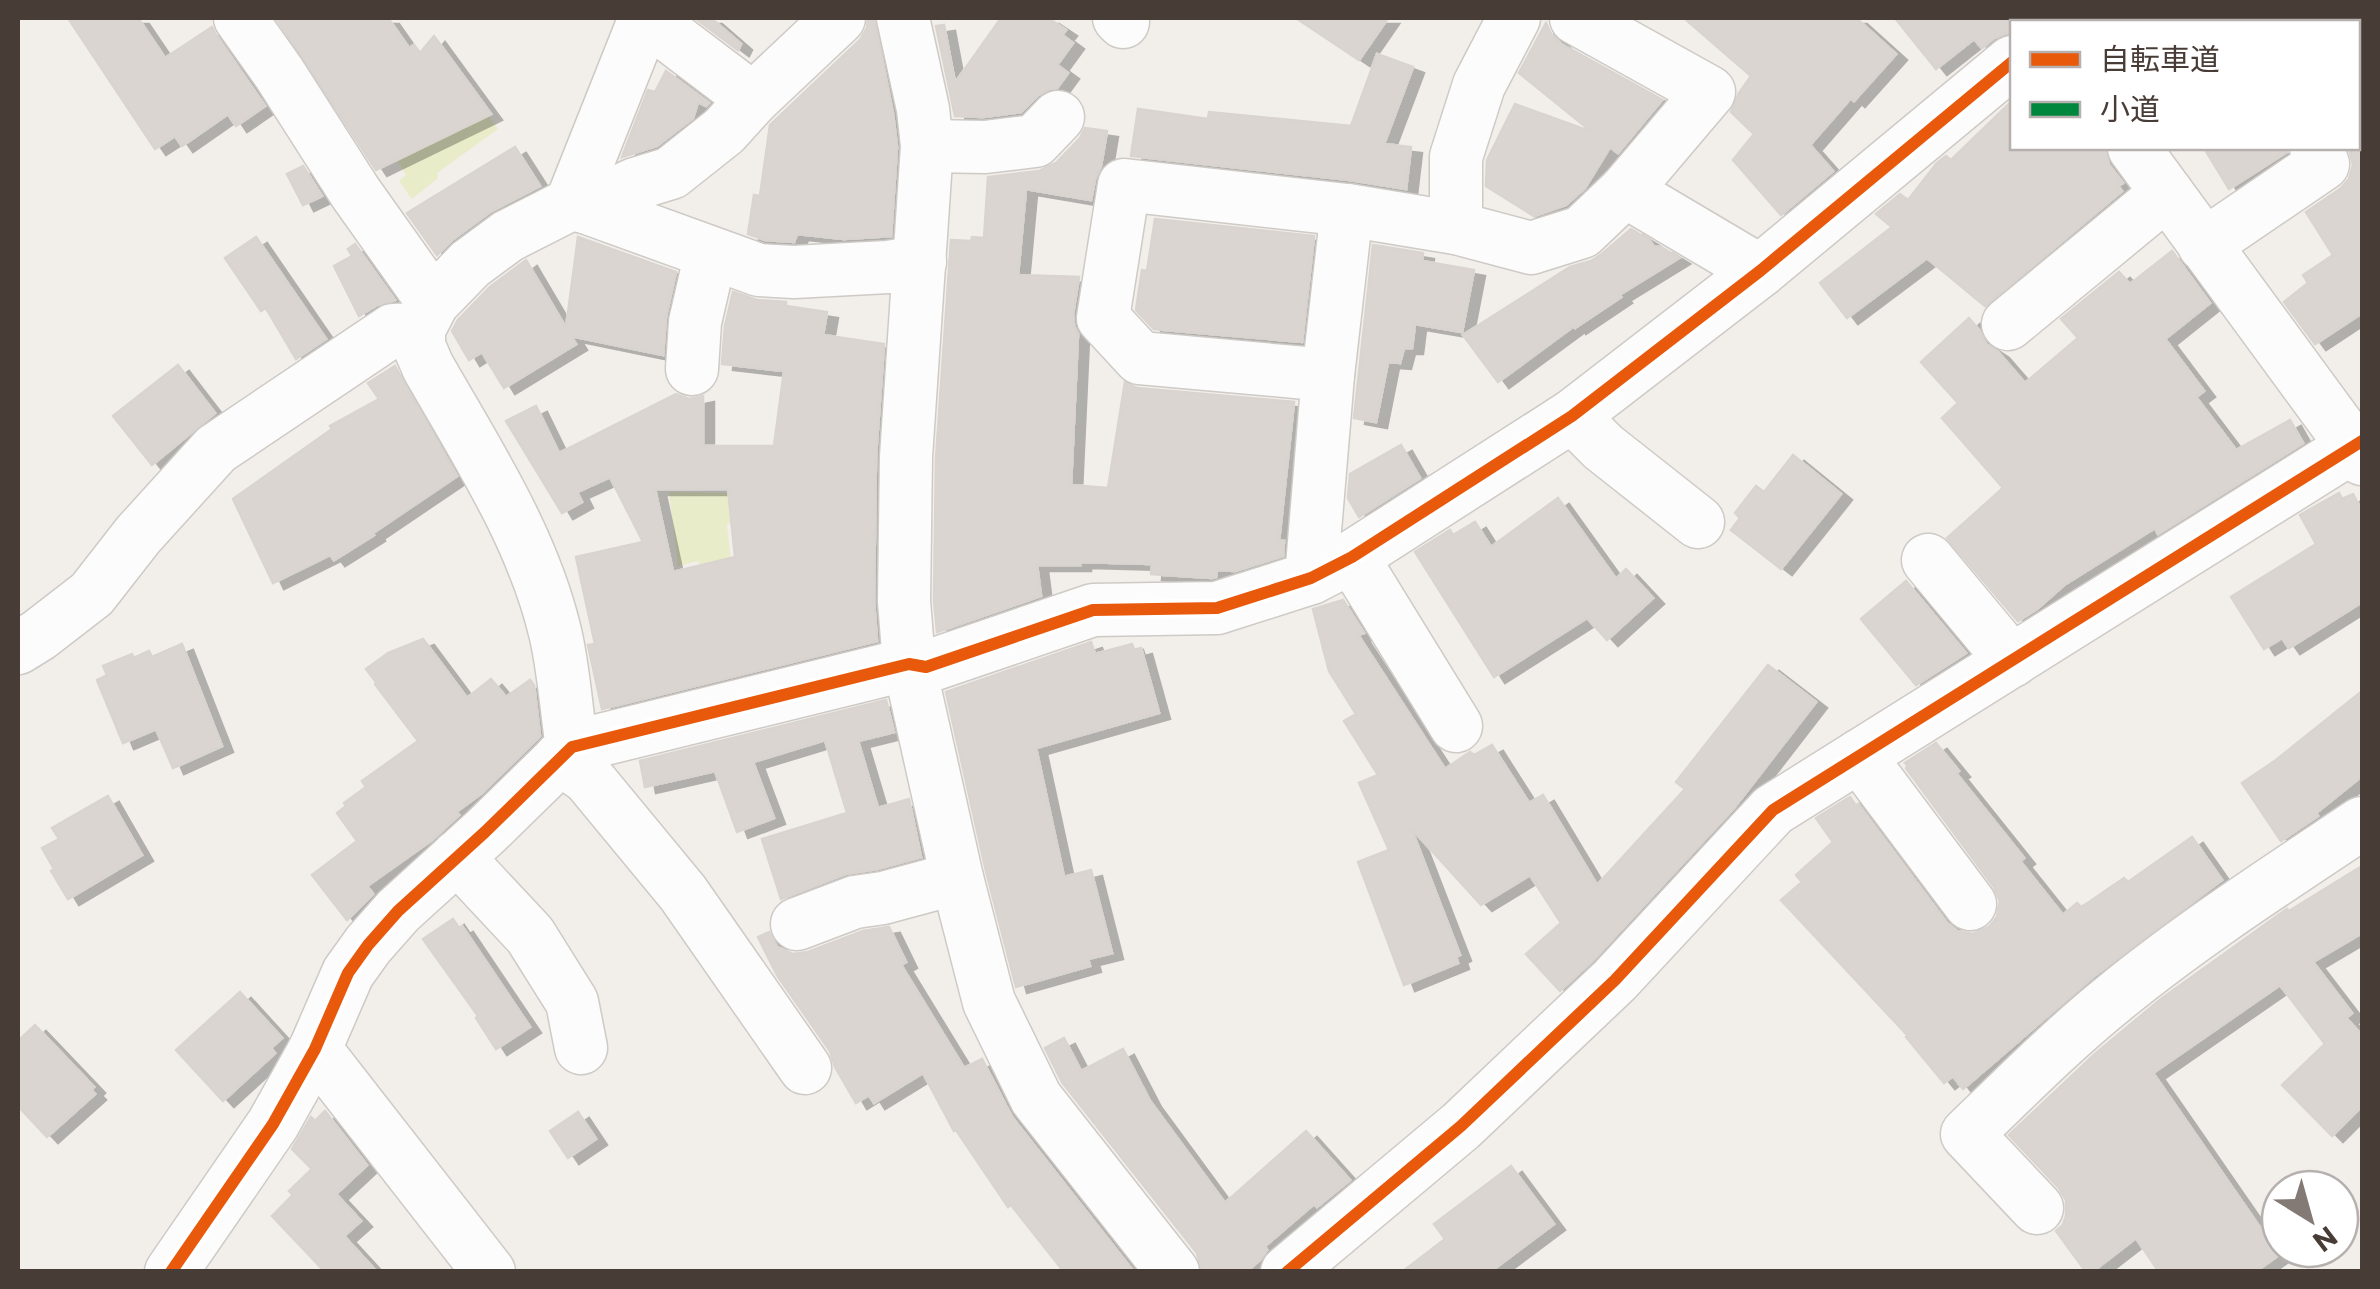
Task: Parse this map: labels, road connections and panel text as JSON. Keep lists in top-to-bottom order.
{
  "legend": ["自転車道", "小道"],
  "north": "bottom right"
}
